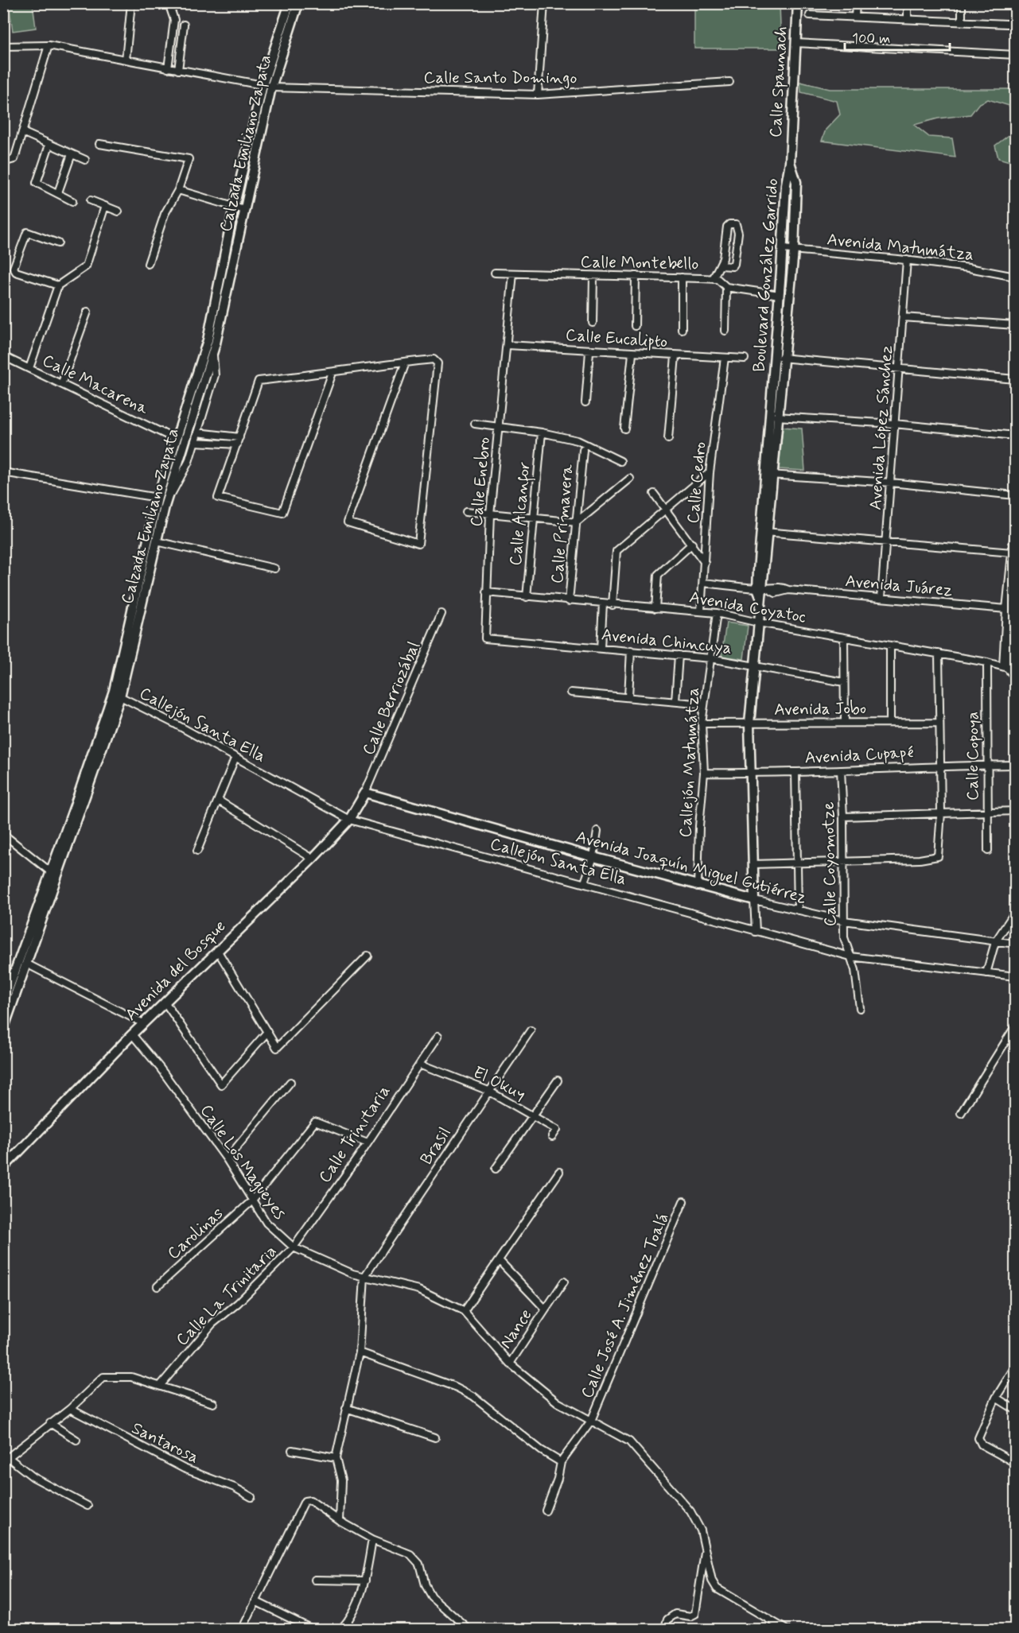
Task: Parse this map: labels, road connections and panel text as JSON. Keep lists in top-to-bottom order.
{
  "streets": {
    "main road": [
      "Calle Spaunach",
      "Calzada Emiliano Zapata",
      "Boulevard González Garrido",
      "Avenida Joaquín Miguel Gutiérrez",
      "Avenida del Bosque"
    ],
    "street": [
      "Calle Santo Domingo",
      "Avenida Matumátza",
      "Calle Montebello",
      "Calle Eucalipto",
      "Calle Macarena",
      "Avenida López Sánchez",
      "Calle Enebro",
      "Calle Cedro",
      "Calle Alcanfor",
      "Calle Primavera",
      "Avenida Juárez",
      "Avenida Coyatoc",
      "Avenida Chincuya",
      "Calle Berriozábal",
      "Avenida Jobo",
      "Callejón Santa Ella",
      "Avenida Cupapé",
      "Calle Copoya",
      "Callejón Matumátza",
      "Calle Coyomotze",
      "El Okuy",
      "Calle Trinitaria",
      "Brasil",
      "Calle Los Magueyes",
      "Carolinas",
      "Calle La Trinitaria",
      "Calle José A. Jiménez Toalá",
      "Nance",
      "Santarosa"
    ]
  },
  "crossings": [
    ["Calle Santo Domingo", "Calzada Emiliano Zapata"],
    ["Calle Spaunach", "Boulevard González Garrido"],
    ["Calzada Emiliano Zapata", "Calle Macarena"],
    ["Calzada Emiliano Zapata", "Callejón Santa Ella"],
    ["Avenida Matumátza", "Boulevard González Garrido"],
    ["Avenida Matumátza", "Avenida López Sánchez"],
    ["Calle Montebello", "Boulevard González Garrido"],
    ["Calle Montebello", "Calle Enebro"],
    ["Boulevard González Garrido", "Avenida Juárez"],
    ["Boulevard González Garrido", "Avenida Coyatoc"],
    ["Boulevard González Garrido", "Avenida Chincuya"],
    ["Boulevard González Garrido", "Avenida Jobo"],
    ["Boulevard González Garrido", "Callejón Santa Ella"],
    ["Boulevard González Garrido", "Avenida Cupapé"],
    ["Boulevard González Garrido", "Avenida Joaquín Miguel Gutiérrez"],
    ["Calle Eucalipto", "Calle Enebro"],
    ["Calle Eucalipto", "Calle Cedro"],
    ["Avenida López Sánchez", "Avenida Juárez"],
    ["Calle Enebro", "Avenida Coyatoc"],
    ["Calle Enebro", "Avenida Chincuya"],
    ["Calle Cedro", "Avenida Juárez"],
    ["Calle Cedro", "Avenida Coyatoc"],
    ["Calle Alcanfor", "Avenida Coyatoc"],
    ["Calle Primavera", "Avenida Coyatoc"],
    ["Avenida Coyatoc", "Calle Copoya"],
    ["Avenida Coyatoc", "Callejón Matumátza"],
    ["Avenida Chincuya", "Callejón Matumátza"],
    ["Calle Berriozábal", "Avenida Joaquín Miguel Gutiérrez"],
    ["Calle Berriozábal", "Avenida del Bosque"],
    ["Avenida Jobo", "Callejón Matumátza"],
    ["Callejón Santa Ella", "Calle Coyomotze"],
    ["Callejón Santa Ella", "Avenida del Bosque"],
    ["Avenida Cupapé", "Calle Copoya"],
    ["Avenida Cupapé", "Callejón Matumátza"],
    ["Avenida Cupapé", "Calle Coyomotze"],
    ["Callejón Matumátza", "Avenida Joaquín Miguel Gutiérrez"],
    ["Calle Coyomotze", "Avenida Joaquín Miguel Gutiérrez"],
    ["Avenida Joaquín Miguel Gutiérrez", "Avenida del Bosque"],
    ["Avenida del Bosque", "Calle Los Magueyes"],
    ["El Okuy", "Calle Trinitaria"],
    ["El Okuy", "Brasil"],
    ["Calle Trinitaria", "Calle Los Magueyes"],
    ["Calle Trinitaria", "Carolinas"],
    ["Calle Trinitaria", "Calle La Trinitaria"],
    ["Brasil", "Calle Los Magueyes"],
    ["Calle Los Magueyes", "Carolinas"],
    ["Calle Los Magueyes", "Calle La Trinitaria"],
    ["Calle Los Magueyes", "Calle José A. Jiménez Toalá"],
    ["Calle Los Magueyes", "Nance"]
  ],
  "scale_bar": "100 m"
}
